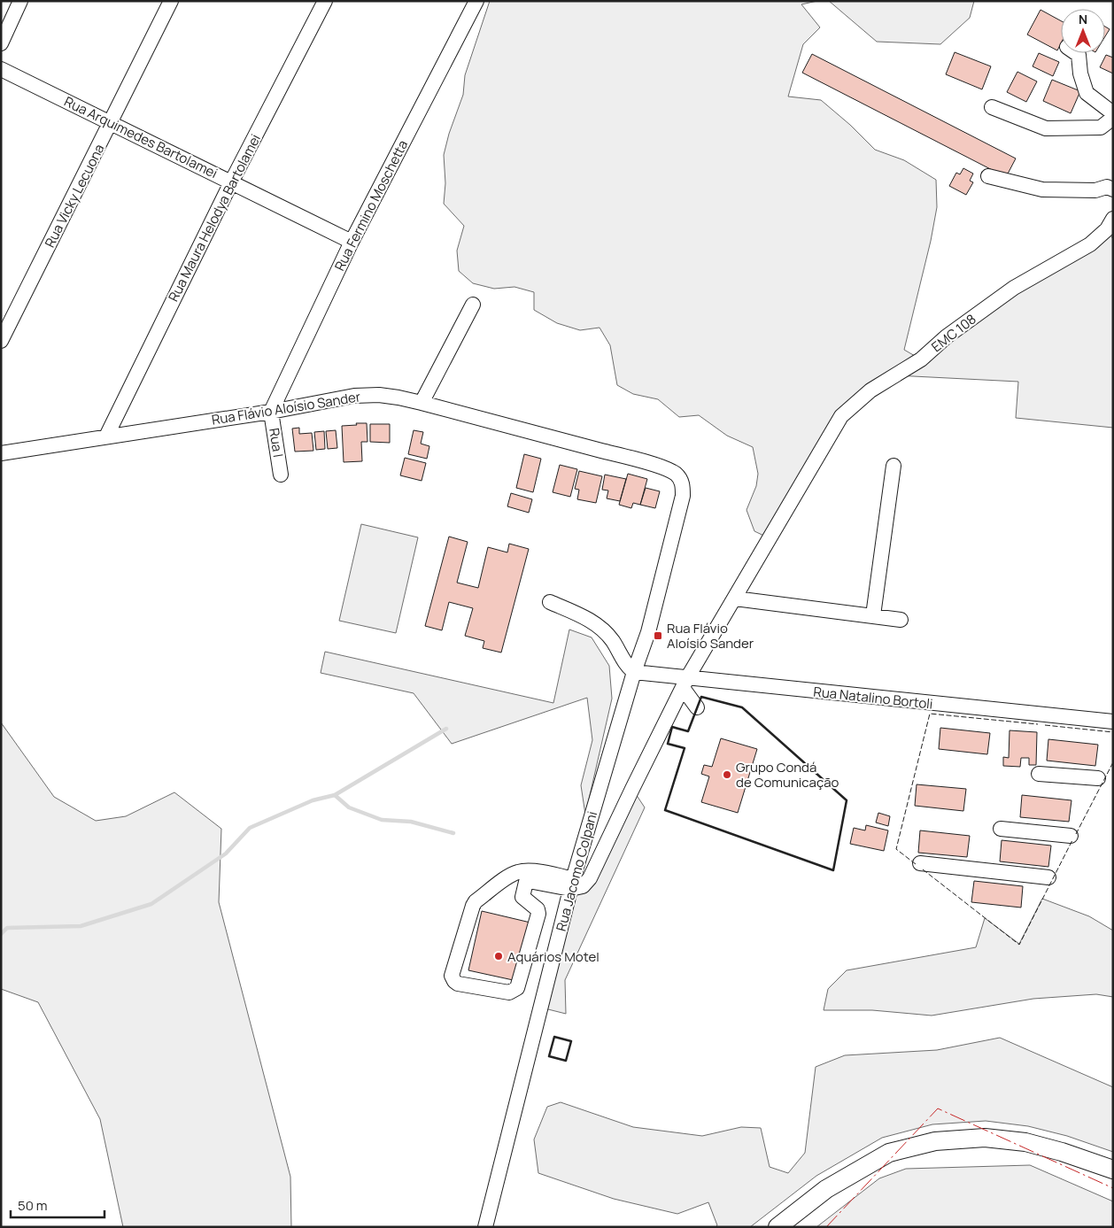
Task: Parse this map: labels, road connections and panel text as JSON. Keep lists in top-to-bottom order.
{
  "streets": {
    "street": [
      "Rua Arquimedes Bartolamei",
      "Rua Vicky Lecuona",
      "Rua Fermino Moschetta",
      "Rua Maura Helodya Bartolamei",
      "EMC 108",
      "Rua Flávio Aloísio Sander",
      "Rua I",
      "Rua Natalino Bortoli",
      "Rua Jacomo Colpani"
    ]
  },
  "crossings": [
    ["Rua Arquimedes Bartolamei", "Rua Vicky Lecuona"],
    ["Rua Arquimedes Bartolamei", "Rua Fermino Moschetta"],
    ["Rua Arquimedes Bartolamei", "Rua Maura Helodya Bartolamei"],
    ["Rua Fermino Moschetta", "Rua Flávio Aloísio Sander"],
    ["Rua Fermino Moschetta", "Rua I"],
    ["Rua Maura Helodya Bartolamei", "Rua Flávio Aloísio Sander"],
    ["EMC 108", "Rua Natalino Bortoli"],
    ["EMC 108", "Rua Jacomo Colpani"],
    ["Rua Flávio Aloísio Sander", "Rua I"],
    ["Rua Flávio Aloísio Sander", "Rua Natalino Bortoli"],
    ["Rua Flávio Aloísio Sander", "Rua Jacomo Colpani"],
    ["Rua Natalino Bortoli", "Rua Jacomo Colpani"]
  ],
  "places": {
    "transit": ["Rua Flávio Aloísio Sander"],
    "other": ["Grupo Condá de Comunicação", "Aquários Motel"]
  },
  "scale_bar": "50 m",
  "north": "top"
}
